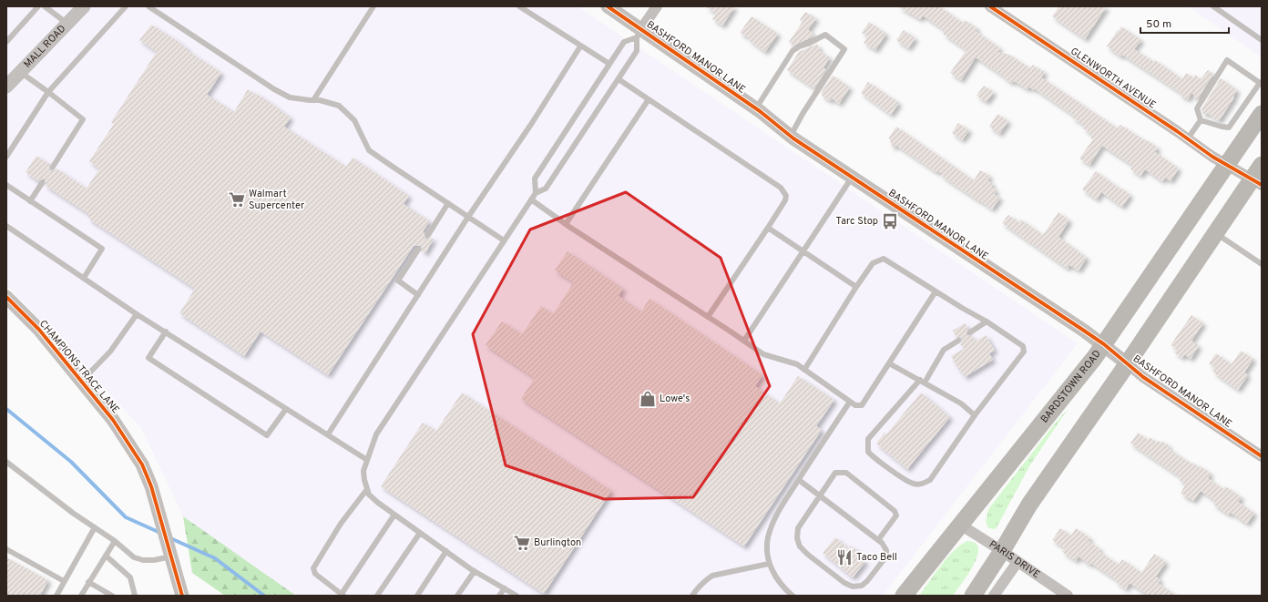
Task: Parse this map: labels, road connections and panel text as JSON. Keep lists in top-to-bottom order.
{
  "streets": {
    "main road": ["BARDSTOWN ROAD"],
    "street": [
      "MALL ROAD",
      "BASHFORD MANOR LANE",
      "GLENWORTH AVENUE",
      "CHAMPIONS TRACE LANE",
      "PARIS DRIVE"
    ]
  },
  "crossings": [
    ["BASHFORD MANOR LANE", "BARDSTOWN ROAD"],
    ["GLENWORTH AVENUE", "BARDSTOWN ROAD"],
    ["BARDSTOWN ROAD", "PARIS DRIVE"]
  ],
  "places": {
    "supermarket": ["Walmart Supercenter", "Burlington"],
    "bus stop": ["Tarc Stop"],
    "shop": ["Lowe's"],
    "restaurant": ["Taco Bell"]
  },
  "scale_bar": "50 m"
}
